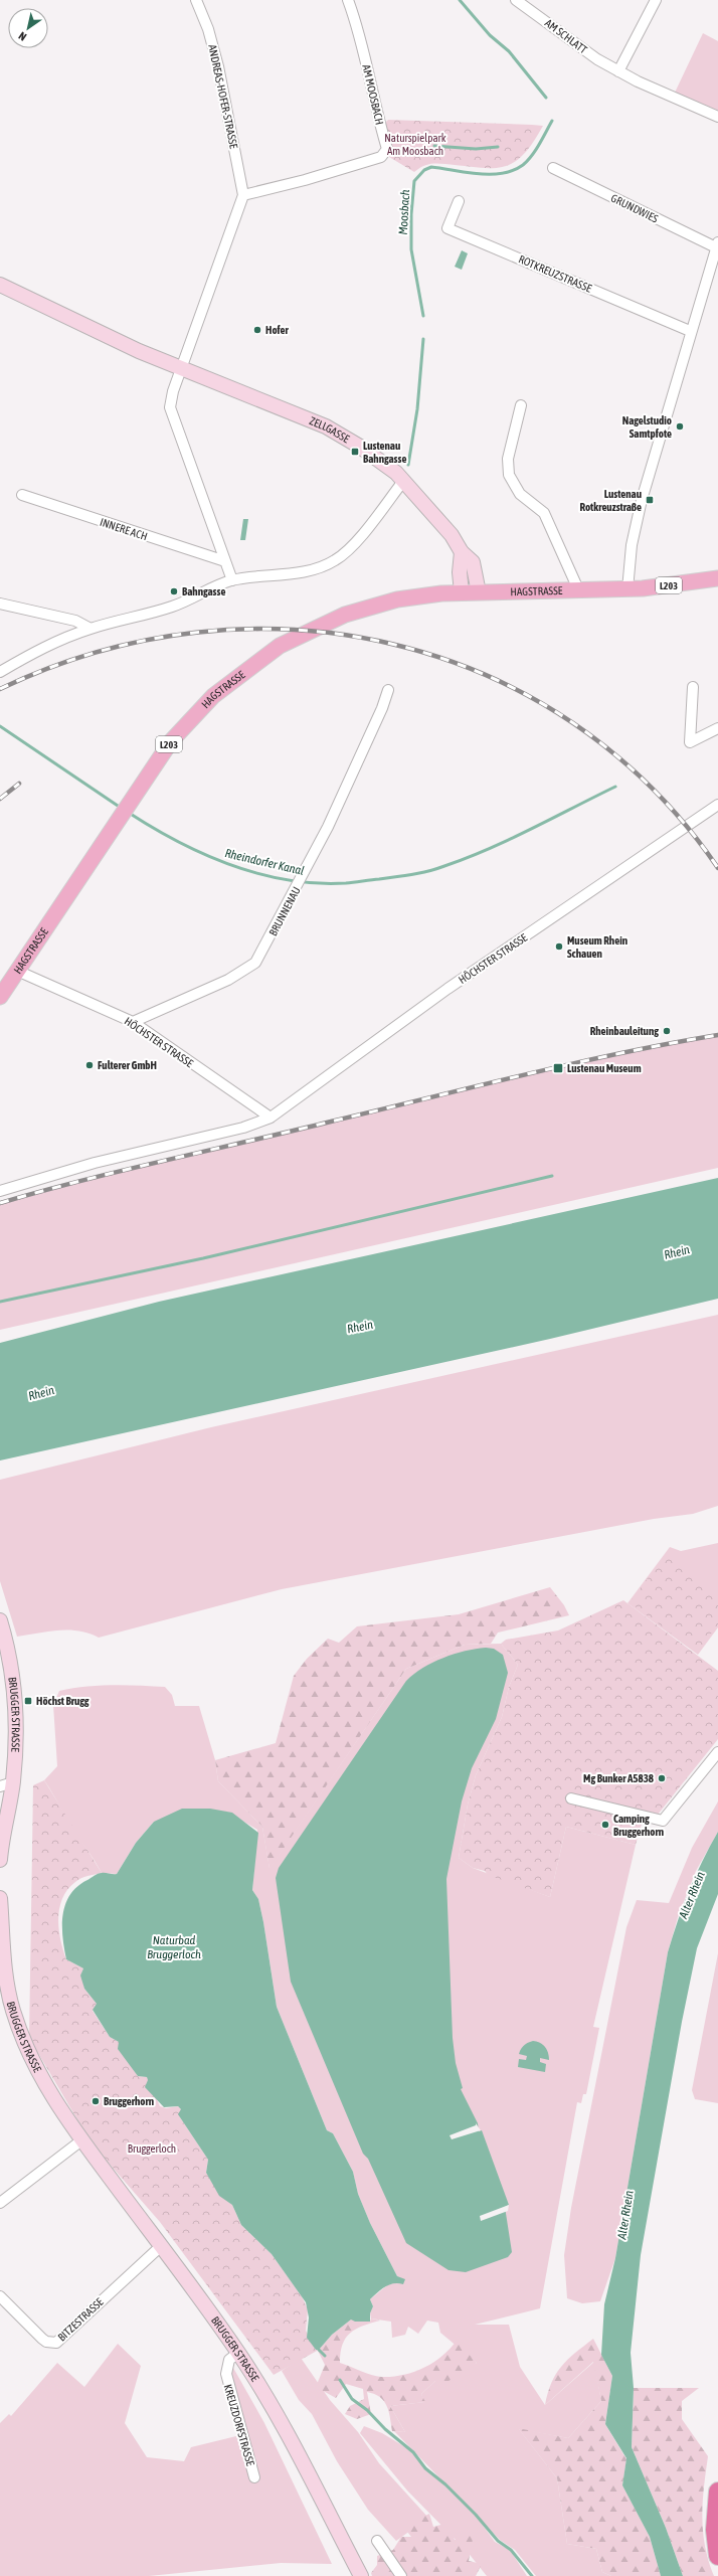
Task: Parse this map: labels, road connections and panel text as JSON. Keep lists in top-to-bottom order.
{
  "streets": {
    "main road": [
      "ZELLGASSE",
      "L203",
      "HAGSTRASSE",
      "BRUGGER STRASSE"
    ],
    "street": [
      "AM SCHLATT",
      "AM MOOSBACH",
      "ANDREAS-HOFER-STRASSE",
      "GRUNDWIES",
      "ROTKREUZSTRASSE",
      "INNERE ACH",
      "BRUNNENAU",
      "HÖCHSTER STRASSE",
      "BITZESTRASSE",
      "KREUZDORFSTRASSE"
    ]
  },
  "crossings": [
    ["AM MOOSBACH", "ANDREAS-HOFER-STRASSE"],
    ["ZELLGASSE", "HAGSTRASSE"],
    ["HAGSTRASSE", "HÖCHSTER STRASSE"],
    ["BRUNNENAU", "HÖCHSTER STRASSE"],
    ["BRUGGER STRASSE", "BITZESTRASSE"],
    ["BRUGGER STRASSE", "KREUZDORFSTRASSE"]
  ],
  "water": [
    "Moosbach",
    "Rheindorfer Kanal",
    "Rhein",
    "Alter Rhein",
    "Naturbad Bruggerloch"
  ],
  "parks": ["Naturspielpark Am Moosbach", "Bruggerloch"],
  "places": {
    "other": [
      "Hofer",
      "Nagelstudio Samtpfote",
      "Bahngasse",
      "Museum Rhein Schauen",
      "Rheinbauleitung",
      "Fulterer GmbH",
      "Mg Bunker A5838",
      "Camping Bruggerhorn",
      "Bruggerhorn"
    ],
    "transit": [
      "Lustenau Bahngasse",
      "Lustenau Rotkreuzstraße",
      "Lustenau Museum",
      "Höchst Brugg"
    ]
  },
  "north": "bottom left"
}
